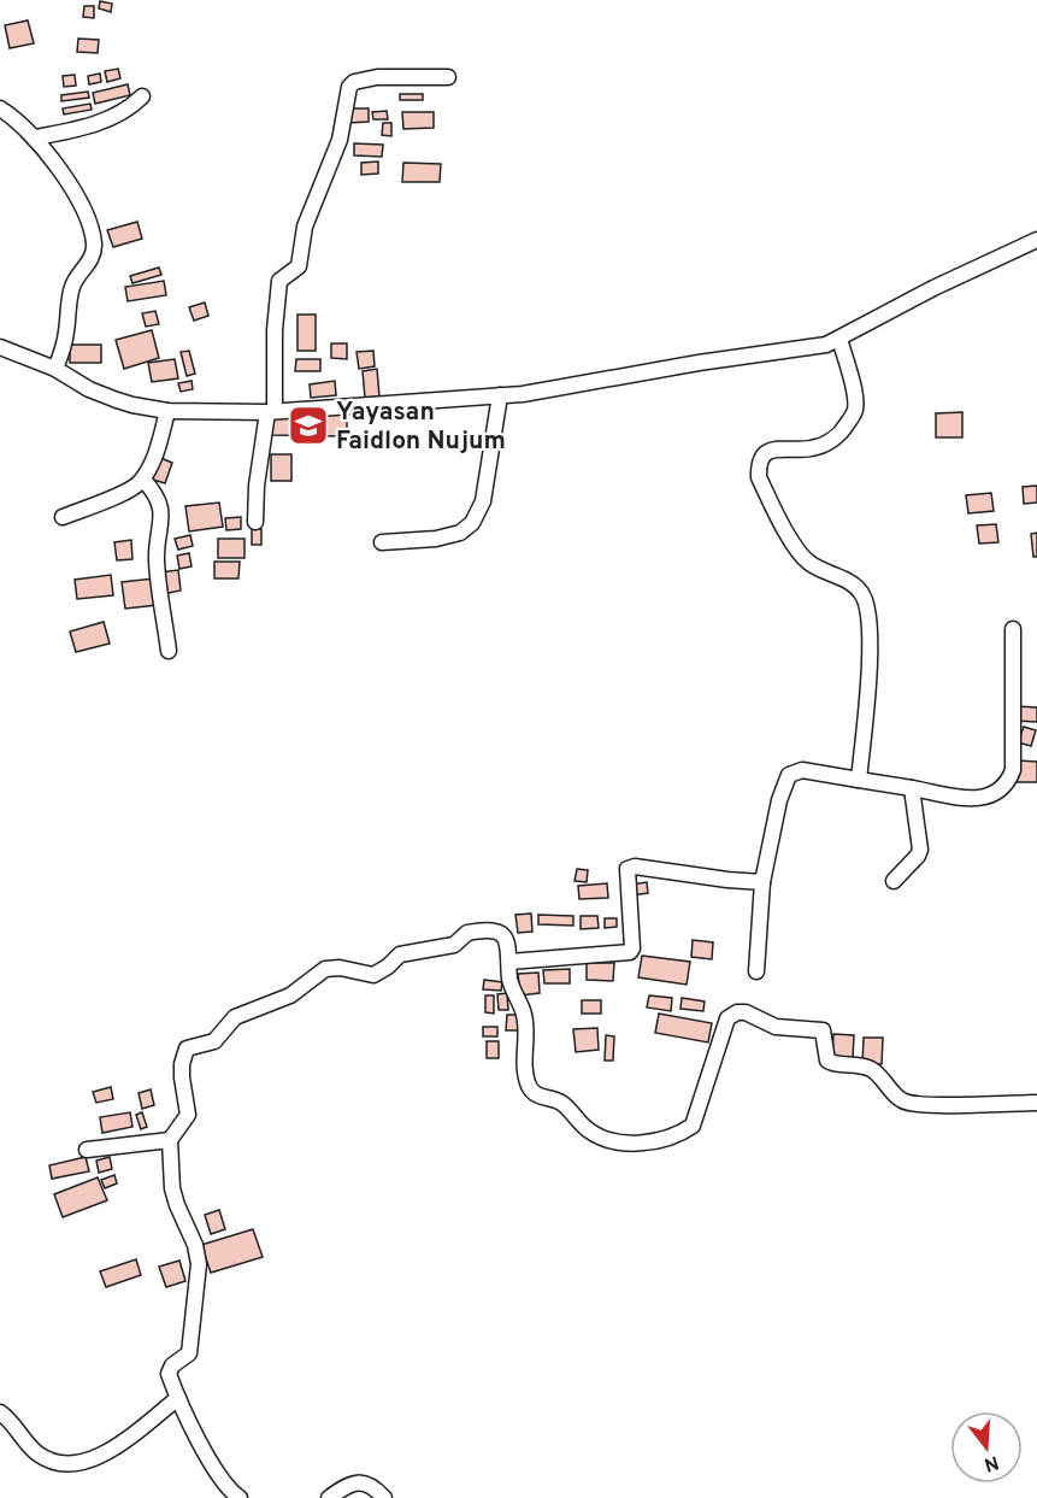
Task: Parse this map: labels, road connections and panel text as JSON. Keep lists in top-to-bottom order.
{
  "places": {
    "school or university": ["Yayasan Faidlon Nujum"]
  },
  "north": "bottom"
}
